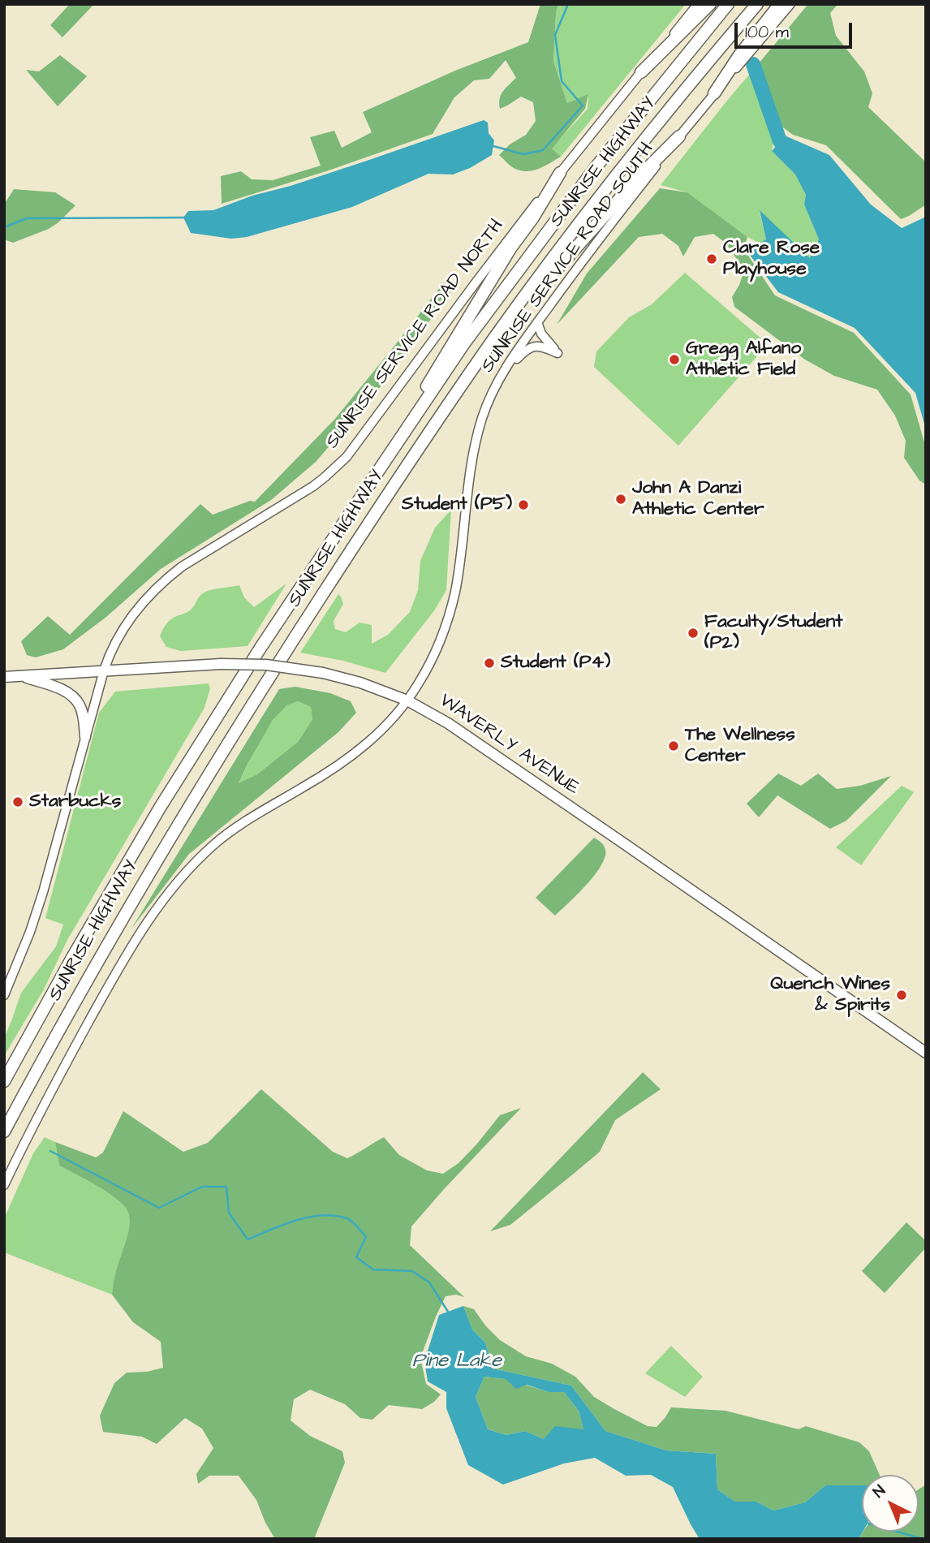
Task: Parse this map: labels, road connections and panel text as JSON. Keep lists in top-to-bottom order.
{
  "streets": {
    "highway": ["SUNRISE HIGHWAY"],
    "main road": ["SUNRISE SERVICE ROAD SOUTH", "SUNRISE SERVICE ROAD NORTH", "WAVERLY AVENUE"]
  },
  "crossings": [
    ["SUNRISE SERVICE ROAD SOUTH", "WAVERLY AVENUE"],
    ["SUNRISE SERVICE ROAD NORTH", "WAVERLY AVENUE"]
  ],
  "water": ["Pine Lake"],
  "places": [
    "Clare Rose Playhouse",
    "Gregg Alfano Athletic Field",
    "John A Danzi Athletic Center",
    "Student (P5)",
    "Faculty/Student (P2)",
    "Student (P4)",
    "The Wellness Center",
    "Starbucks",
    "Quench Wines & Spirits"
  ],
  "scale_bar": "100 m",
  "north": "top left"
}
